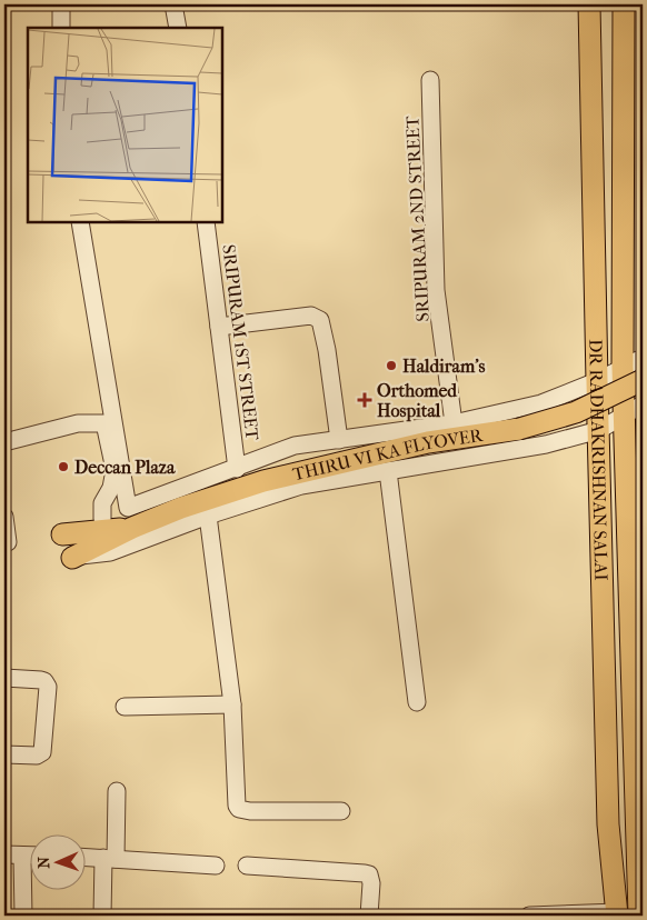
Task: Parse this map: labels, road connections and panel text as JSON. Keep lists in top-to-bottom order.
{
  "streets": {
    "main road": ["THIRU VI KA FLYOVER", "DR RADHAKRISHNAN SALAI"],
    "street": ["SRIPURAM 2ND STREET", "SRIPURAM 1ST STREET"]
  },
  "places": {
    "other": ["Haldiram's", "Deccan Plaza"],
    "health": ["Orthomed Hospital"]
  },
  "north": "left"
}
